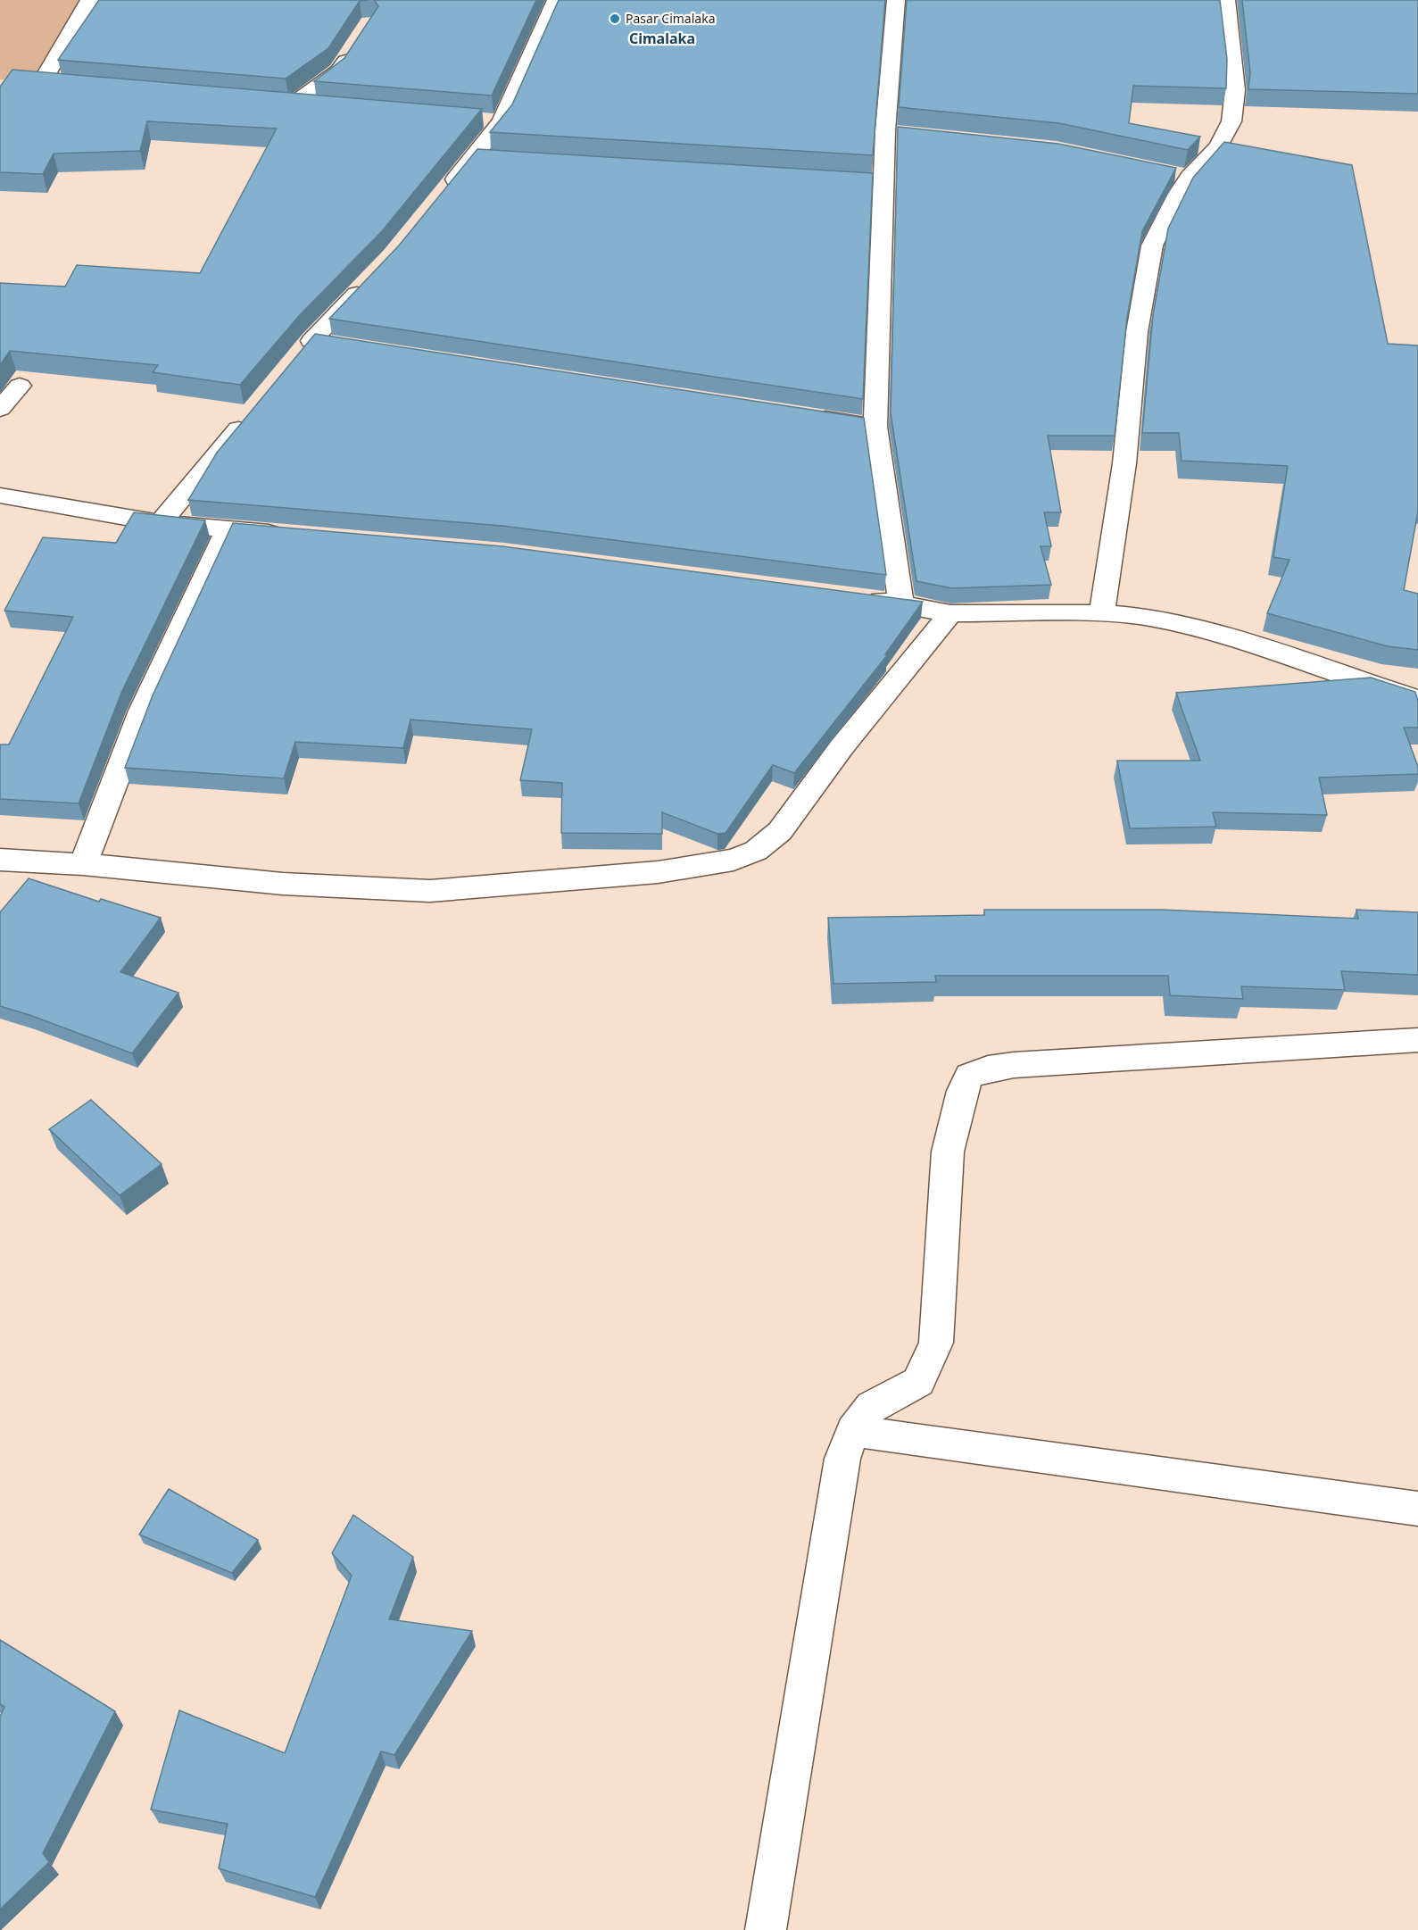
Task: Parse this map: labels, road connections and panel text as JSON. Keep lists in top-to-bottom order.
{
  "districts": ["Cimalaka"],
  "places": ["Pasar Cimalaka"]
}
